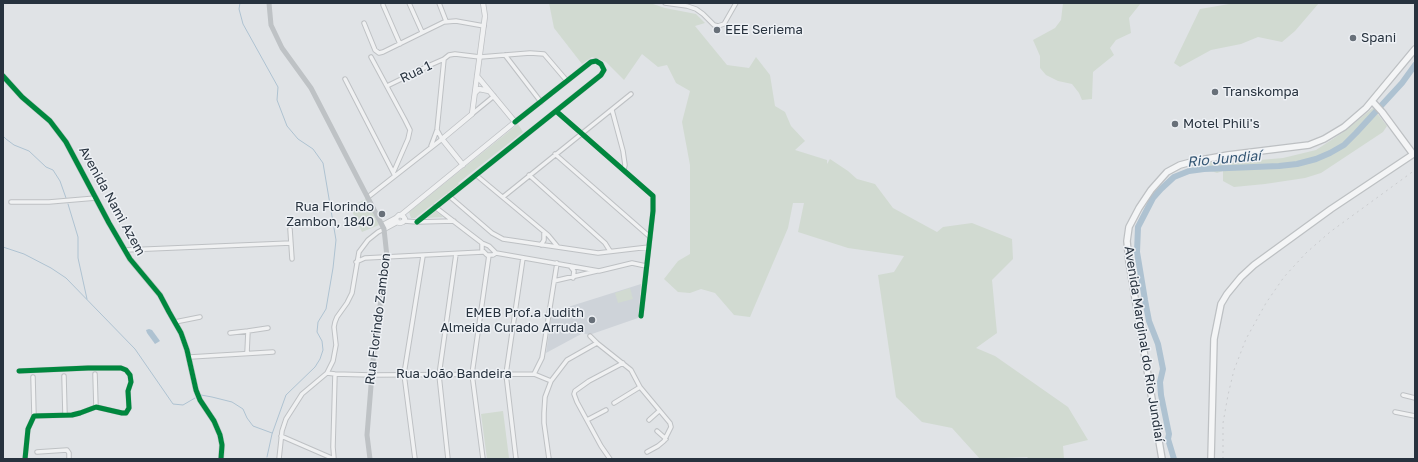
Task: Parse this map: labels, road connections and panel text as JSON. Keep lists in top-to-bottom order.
{
  "streets": {
    "main road": ["Rua Florindo Zambon", "Avenida Marginal do Rio Jundiaí"],
    "street": ["Rua 1", "Avenida Nami Azem", "Rua João Bandeira"]
  },
  "crossings": [
    ["Rua Florindo Zambon", "Rua João Bandeira"]
  ],
  "water": ["Rio Jundiaí"],
  "places": [
    "EEE Seriema",
    "Spani",
    "Transkompa",
    "Motel Phili's",
    "Rua Florindo Zambon, 1840",
    "EMEB Prof.ª Judith Almeida Curado Arruda"
  ]
}
